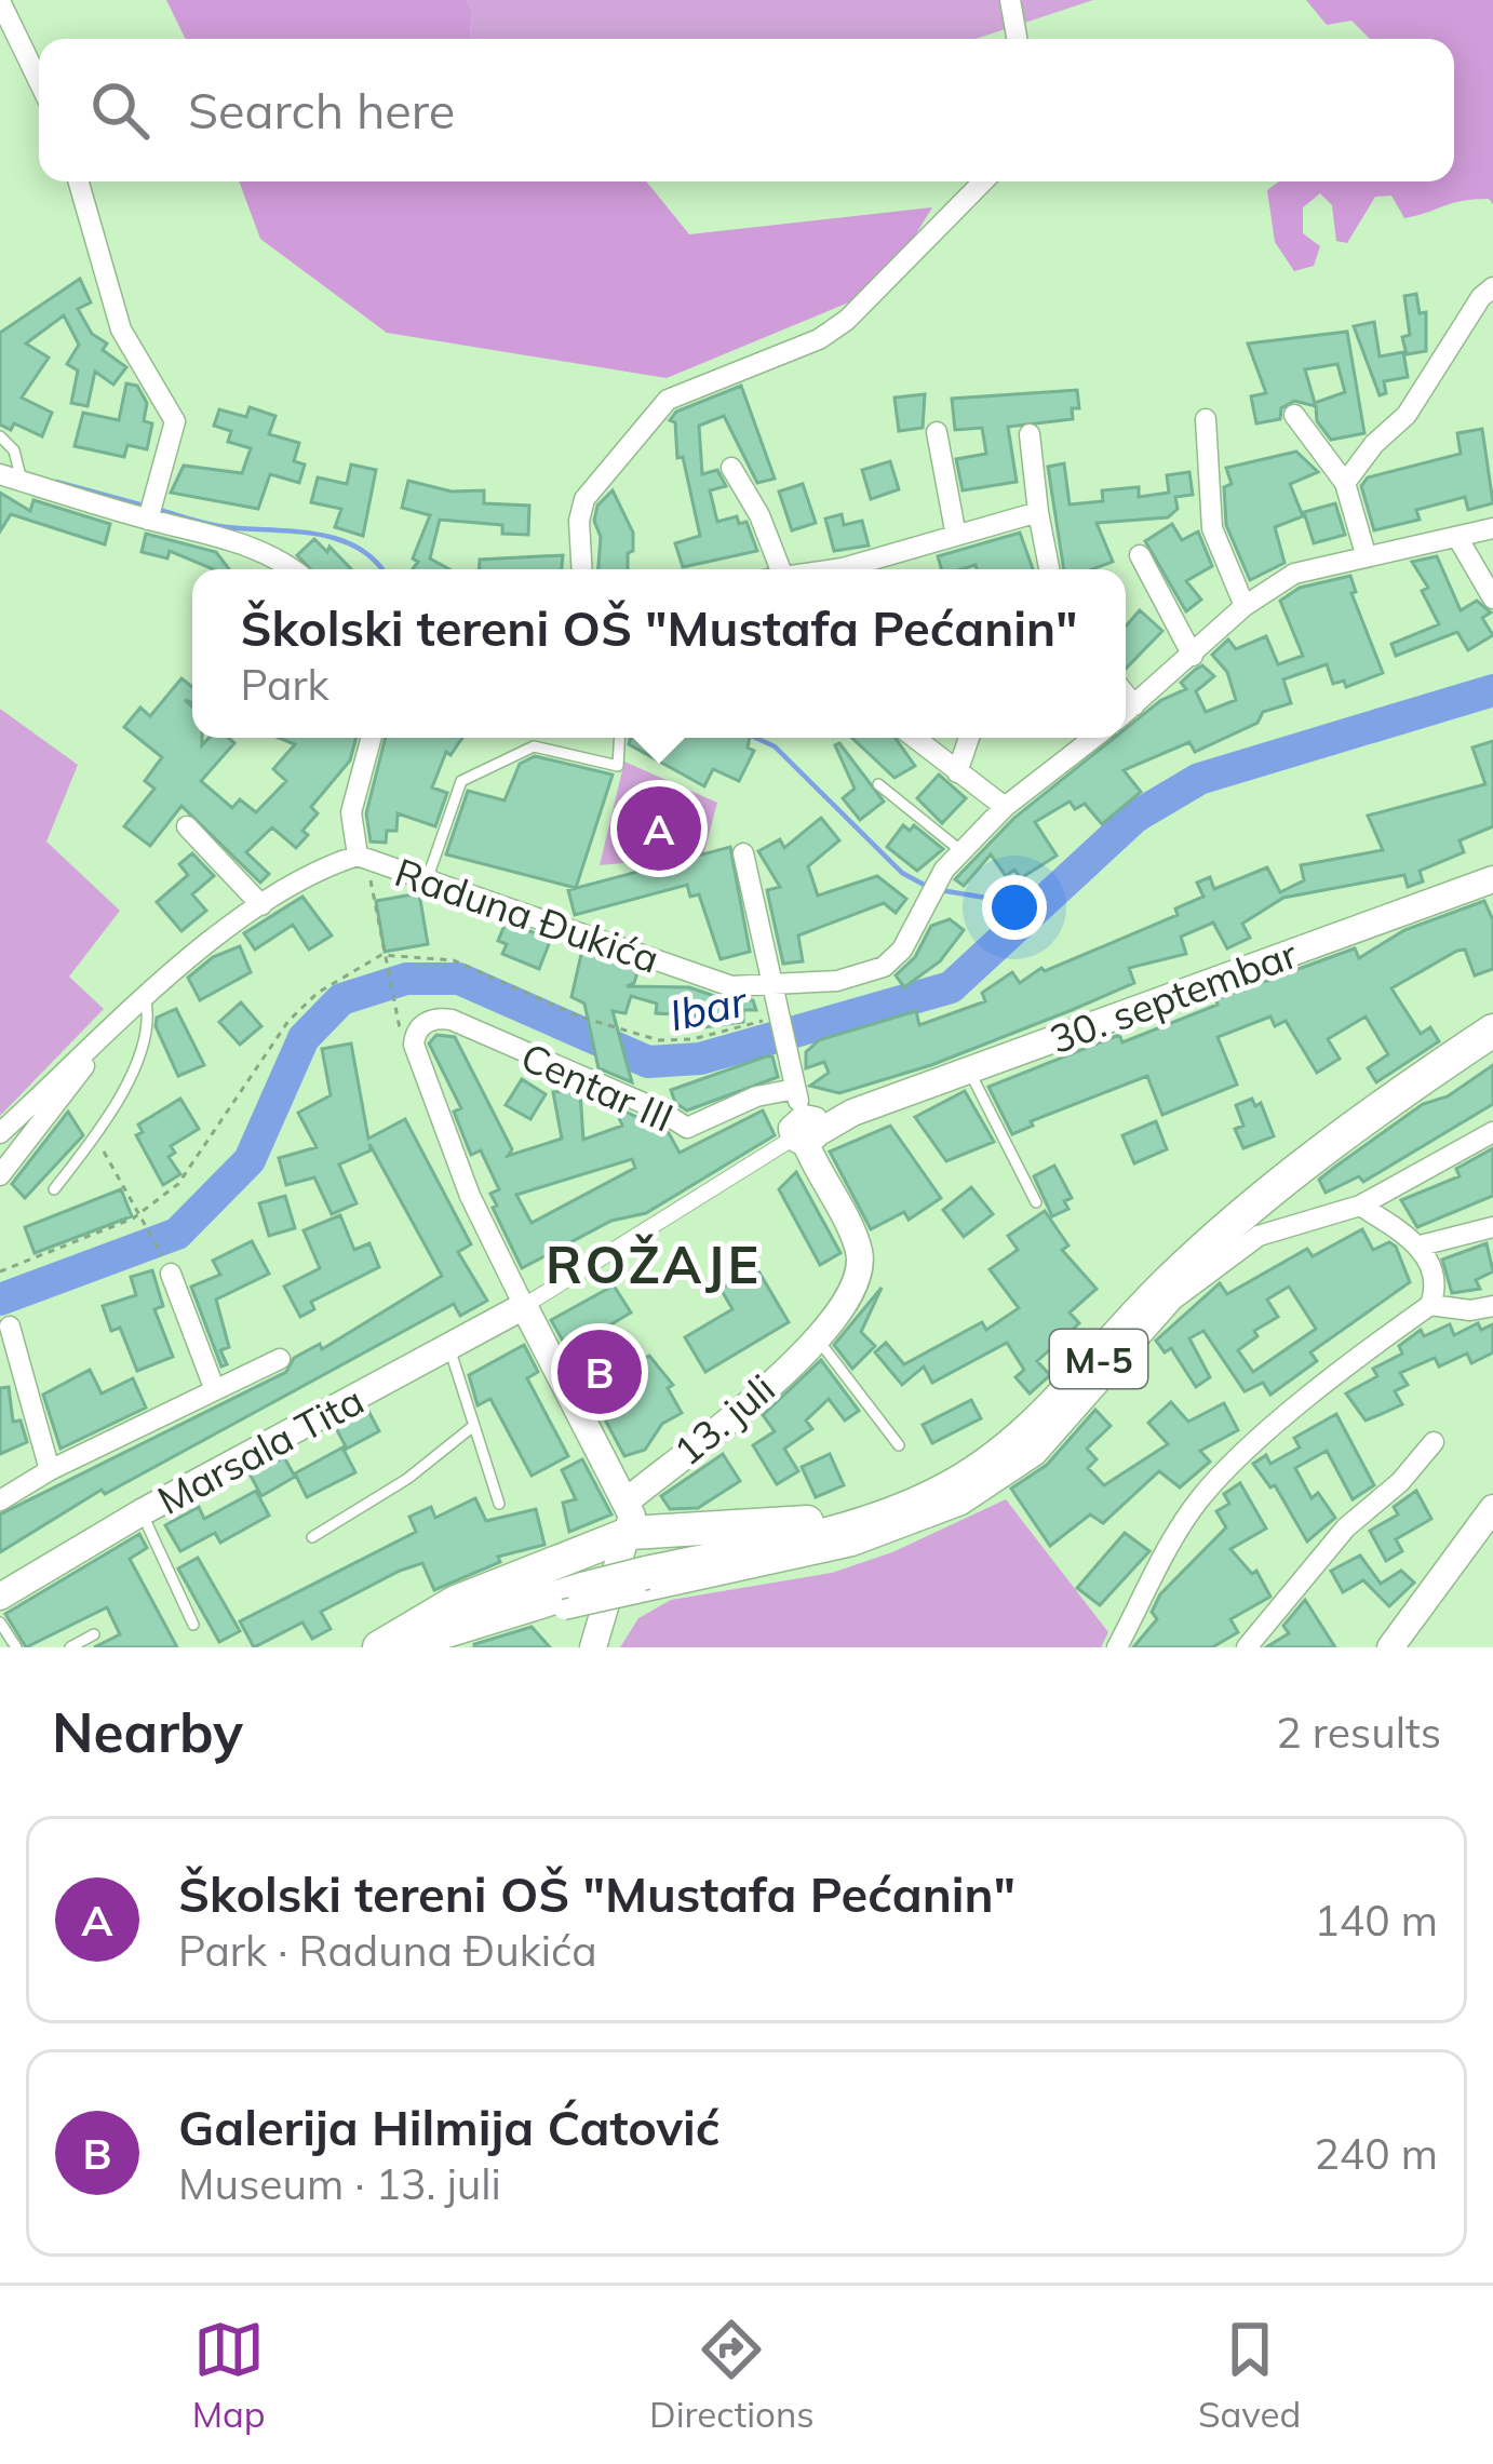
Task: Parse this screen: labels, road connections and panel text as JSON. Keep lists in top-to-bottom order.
{
  "streets": {
    "main road": ["M-5"],
    "street": [
      "Raduna Ðukića",
      "30. septembar",
      "Centar III",
      "13. juli",
      "Marsala Tita"
    ]
  },
  "crossings": [
    ["30. septembar", "13. juli"],
    ["Centar III", "Marsala Tita"]
  ],
  "districts": ["ROŽAJE"],
  "water": ["Ibar"],
  "page": {
    "search": "Search here",
    "popup": ["Školski tereni OŠ \"Mustafa Pećanin\"", "Park"],
    "pins": ["A", "B"],
    "heading": ["Nearby", "2 results"],
    "list": [
      {
        "mark": "A",
        "name": "Školski tereni OŠ \"Mustafa Pećanin\"",
        "note": "Park · Raduna Ðukića",
        "value": "140 m"
      },
      {
        "mark": "B",
        "name": "Galerija Hilmija Ćatović",
        "note": "Museum · 13. juli",
        "value": "240 m"
      }
    ],
    "nav": ["Map", "Directions", "Saved"]
  }
}
